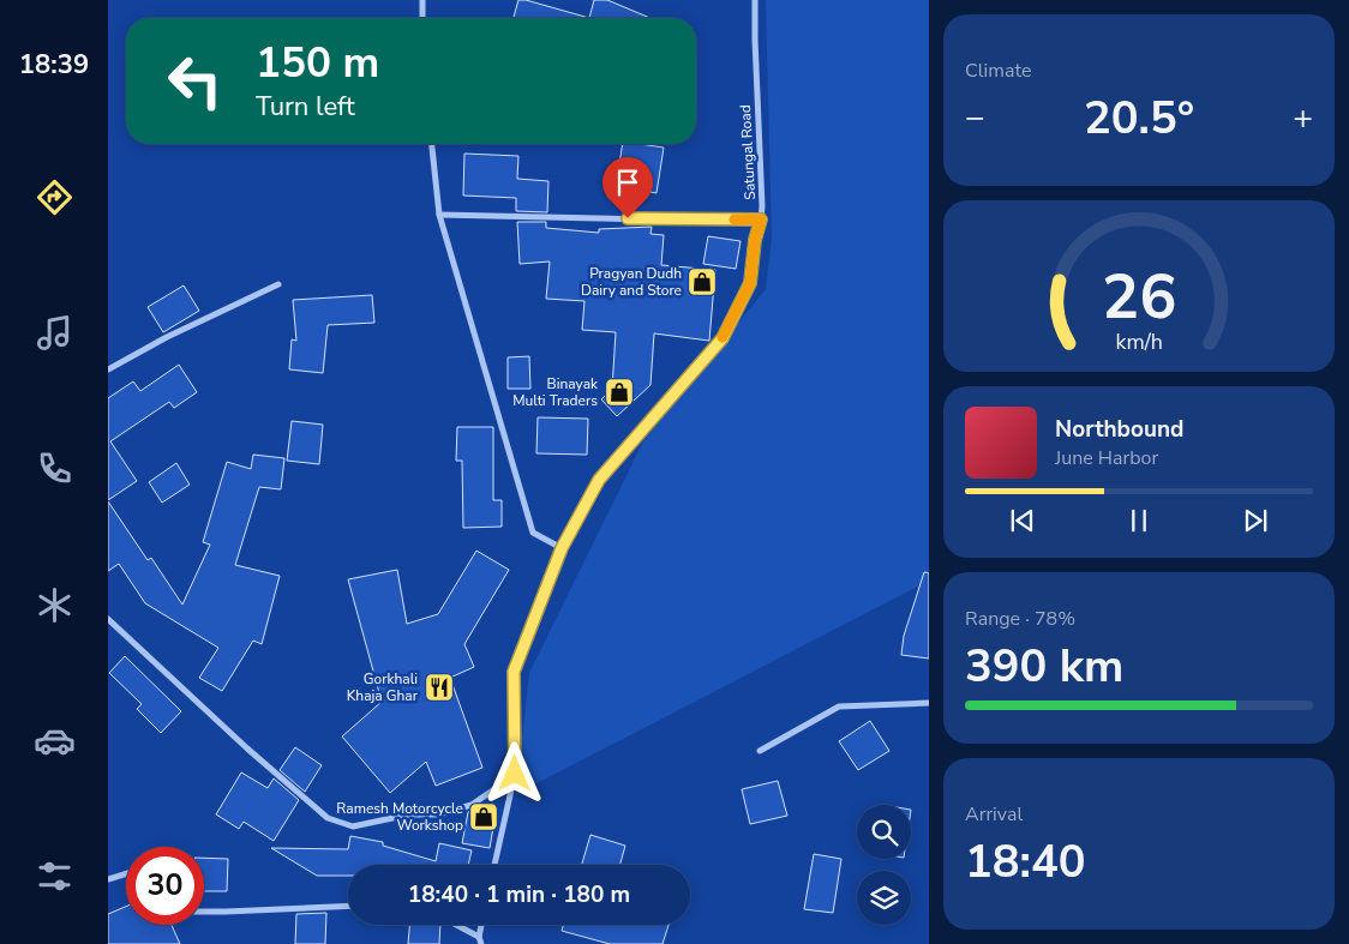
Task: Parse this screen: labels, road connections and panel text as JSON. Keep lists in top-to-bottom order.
{
  "streets": {
    "street": ["Satungal Road"]
  },
  "places": {
    "shop": ["Pragyan Dudh Dairy and Store", "Binayak Multi Traders", "Ramesh Motorcycle Workshop"],
    "restaurant": ["Gorkhali Khaja Ghar"]
  },
  "page": {
    "tabs": "18:39",
    "tile": [
      "Climate",
      ["Range · 78%", "390 km"],
      ["Arrival", "18:40"]
    ],
    "turn": ["150 m", "Turn left"],
    "heat": ["−", "20.5°", "+"],
    "song": ["Northbound", "June Harbor"],
    "limit": "30",
    "trip": "18:40 · 1 min · 180 m",
    "gauge": ["26", "km/h"]
  }
}
